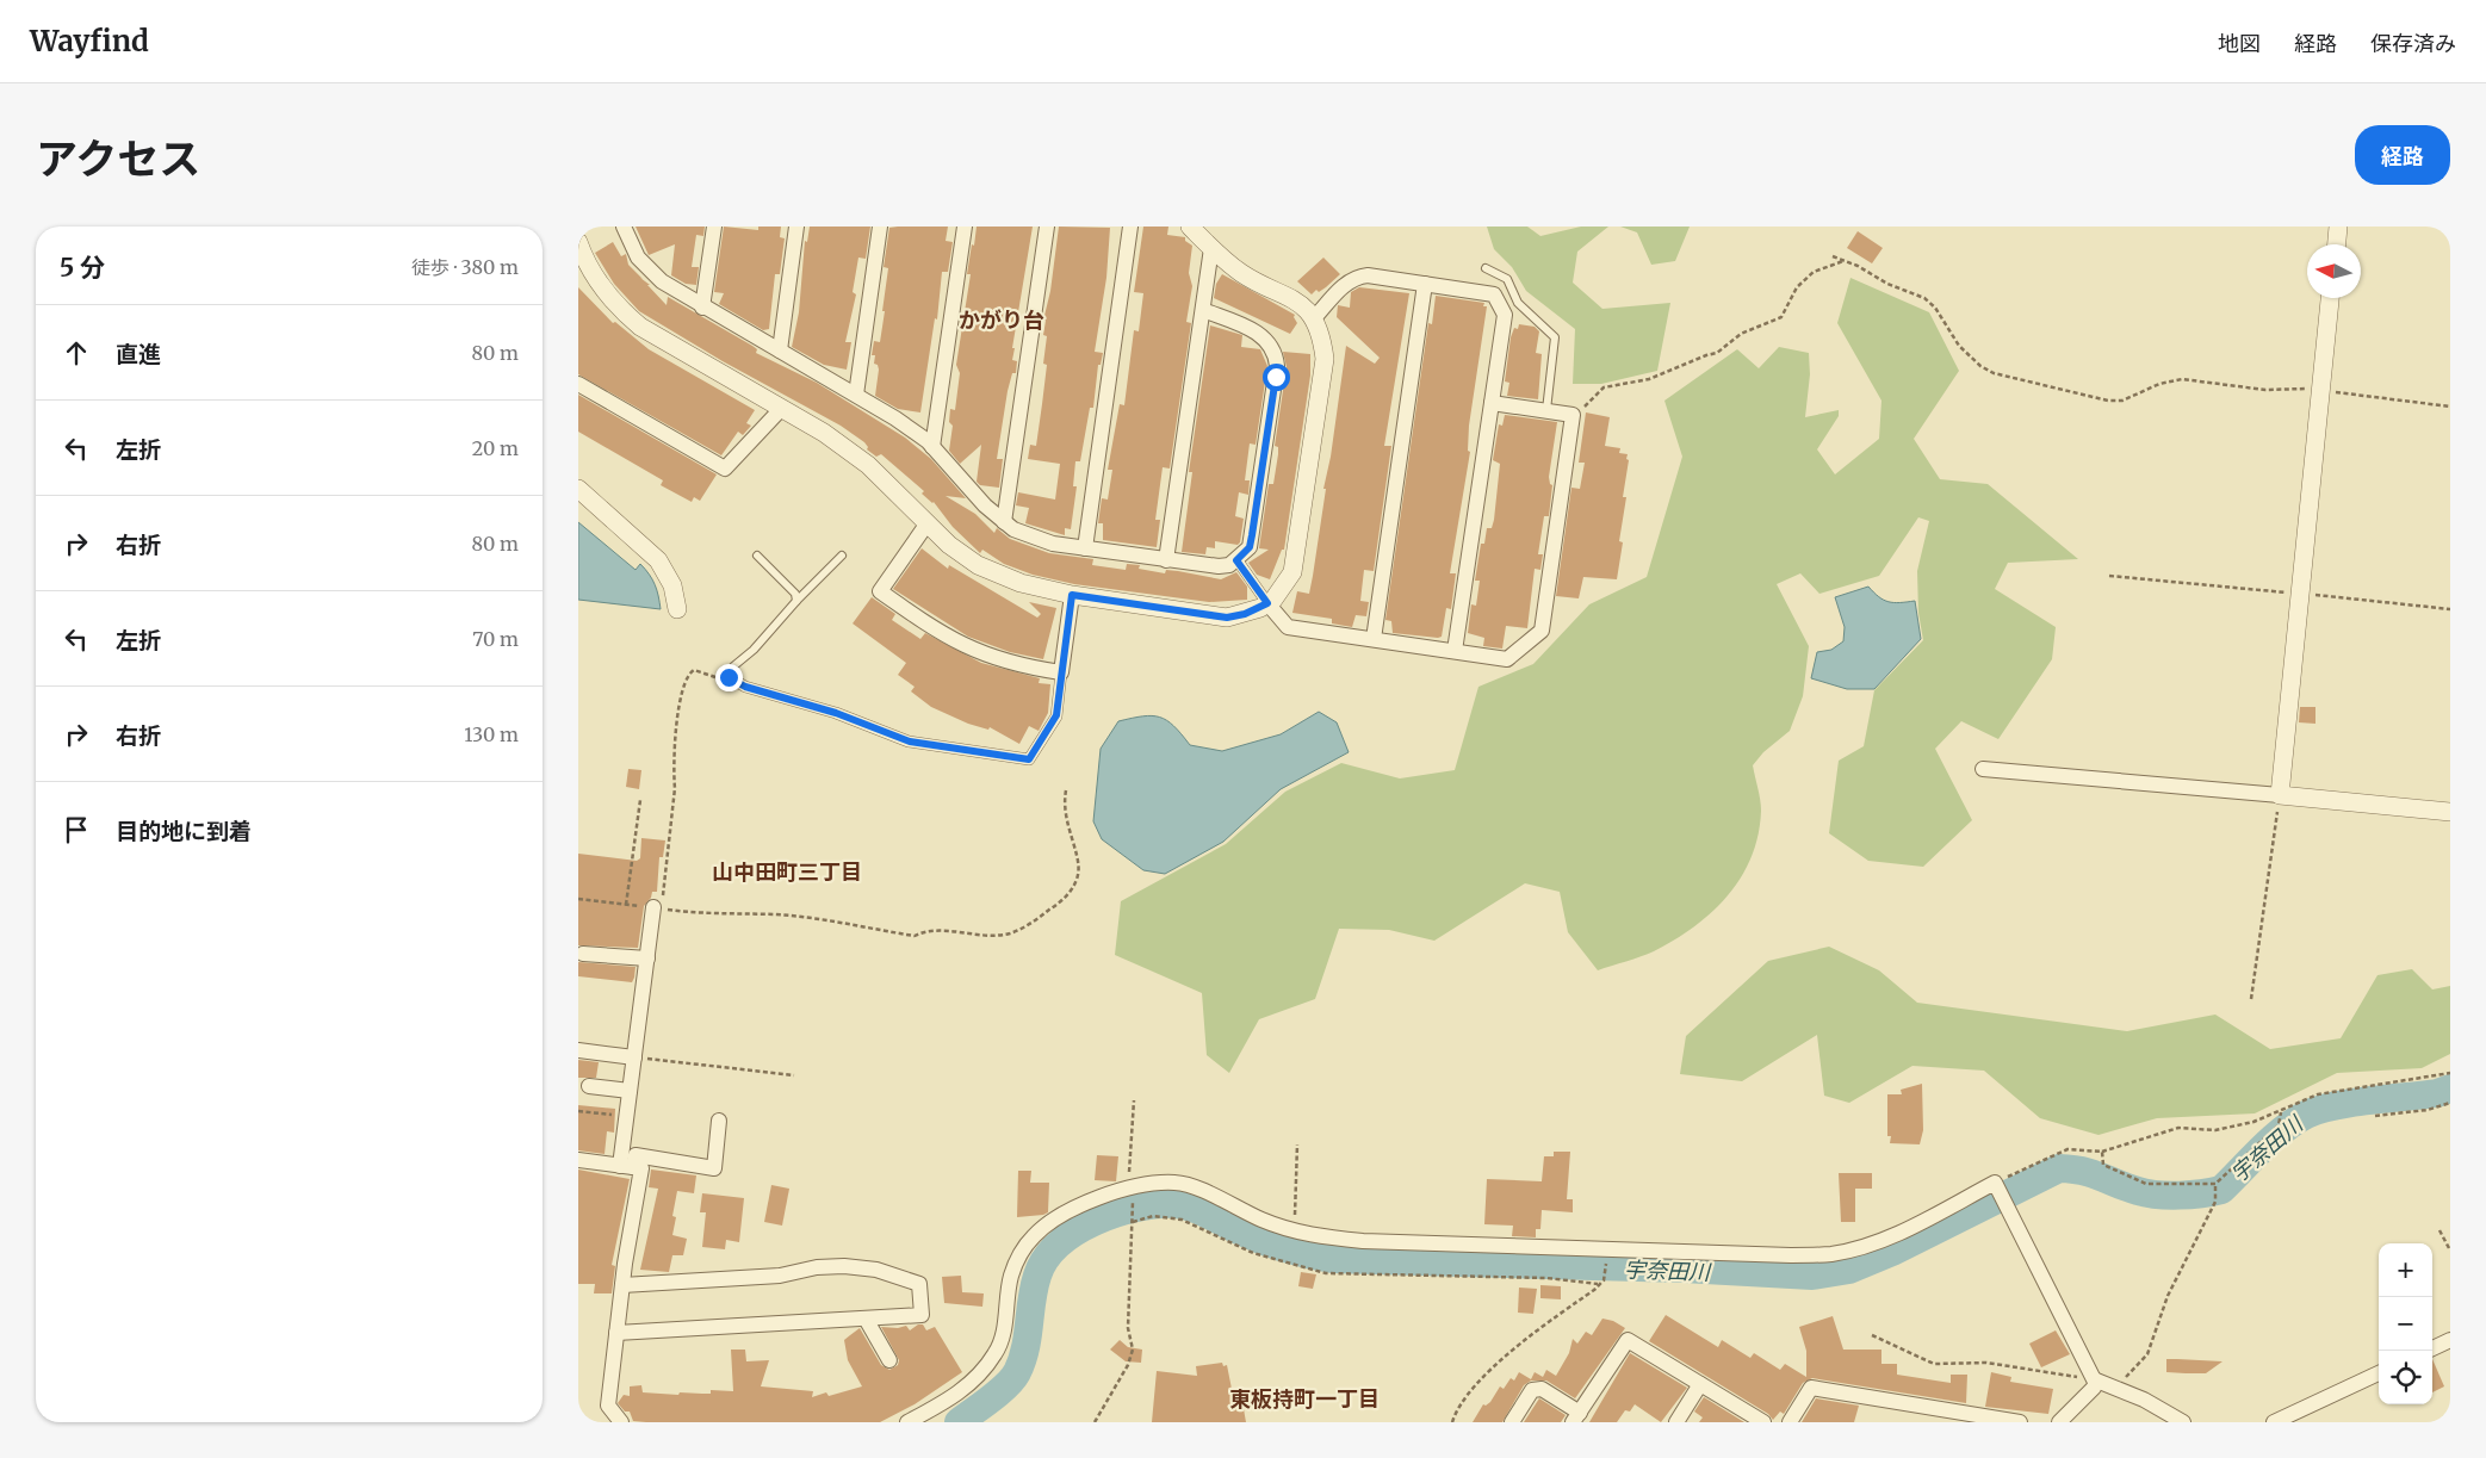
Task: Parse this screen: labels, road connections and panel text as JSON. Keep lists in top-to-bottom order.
{
  "districts": ["かがり台", "山中田町三丁目", "東板持町一丁目"],
  "water": ["宇奈田川"],
  "north": "left",
  "page": {
    "header": "Wayfind",
    "nav": ["地図", "経路", "保存済み"],
    "title": "アクセス",
    "buttons": "経路",
    "heading": ["5 分", "徒歩 · 380 m"],
    "list": [
      ["直進", "80 m"],
      ["左折", "20 m"],
      ["右折", "80 m"],
      ["左折", "70 m"],
      ["右折", "130 m"],
      "目的地に到着"
    ],
    "map_buttons": ["+", "−"]
  }
}
